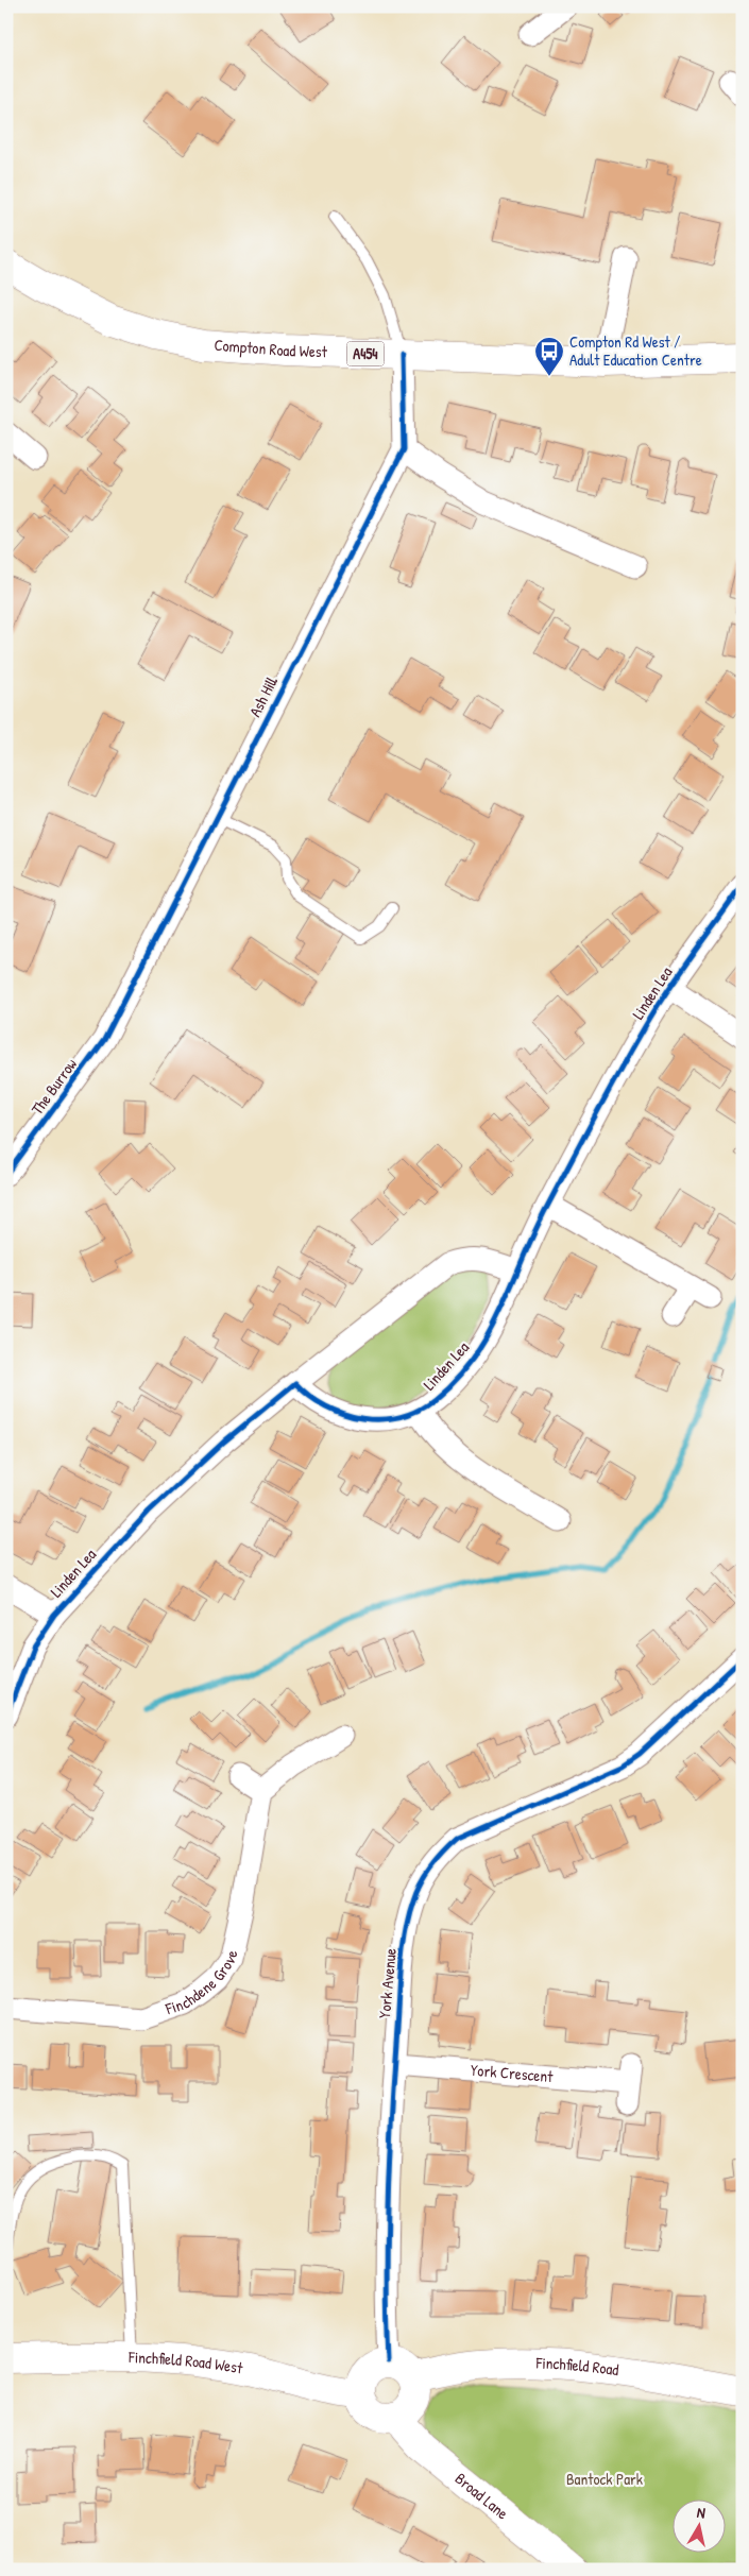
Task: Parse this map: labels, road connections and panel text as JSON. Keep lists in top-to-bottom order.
{
  "streets": {
    "main road": [
      "Compton Road West",
      "A454",
      "Finchfield Road West",
      "Finchfield Road",
      "Broad Lane"
    ],
    "street": [
      "Ash Hill",
      "Linden Lea",
      "The Burrow",
      "Finchdene Grove",
      "York Avenue",
      "York Crescent"
    ]
  },
  "crossings": [
    ["Compton Road West", "Ash Hill"],
    ["Ash Hill", "The Burrow"],
    ["York Avenue", "York Crescent"],
    ["York Avenue", "Finchfield Road West"],
    ["York Avenue", "Finchfield Road"],
    ["York Avenue", "Broad Lane"],
    ["Finchfield Road West", "Finchfield Road"],
    ["Finchfield Road West", "Broad Lane"],
    ["Finchfield Road", "Broad Lane"]
  ],
  "parks": ["Bantock Park"],
  "places": {
    "bus stop": ["Compton Rd West / Adult Education Centre"]
  },
  "north": "top"
}
